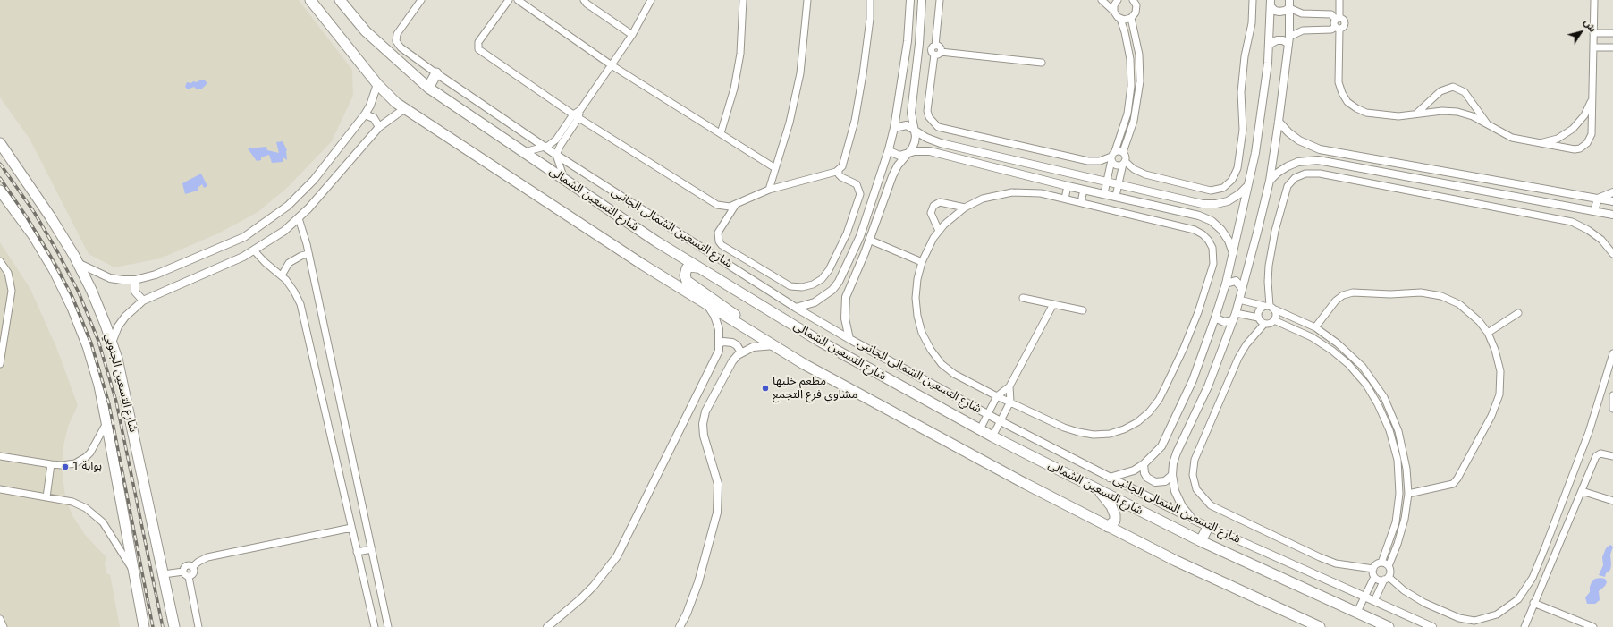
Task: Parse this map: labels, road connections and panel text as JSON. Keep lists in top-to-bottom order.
{
  "streets": {
    "main road": ["شارع التسعين الشمالى", "شارع التسعين الجنوبي"],
    "street": ["شارع التسعين الشمالى الجانبى"]
  },
  "places": ["مطعم خليها مشاوي فرع التجمع", "بوابة 1"],
  "north": "top right"
}
